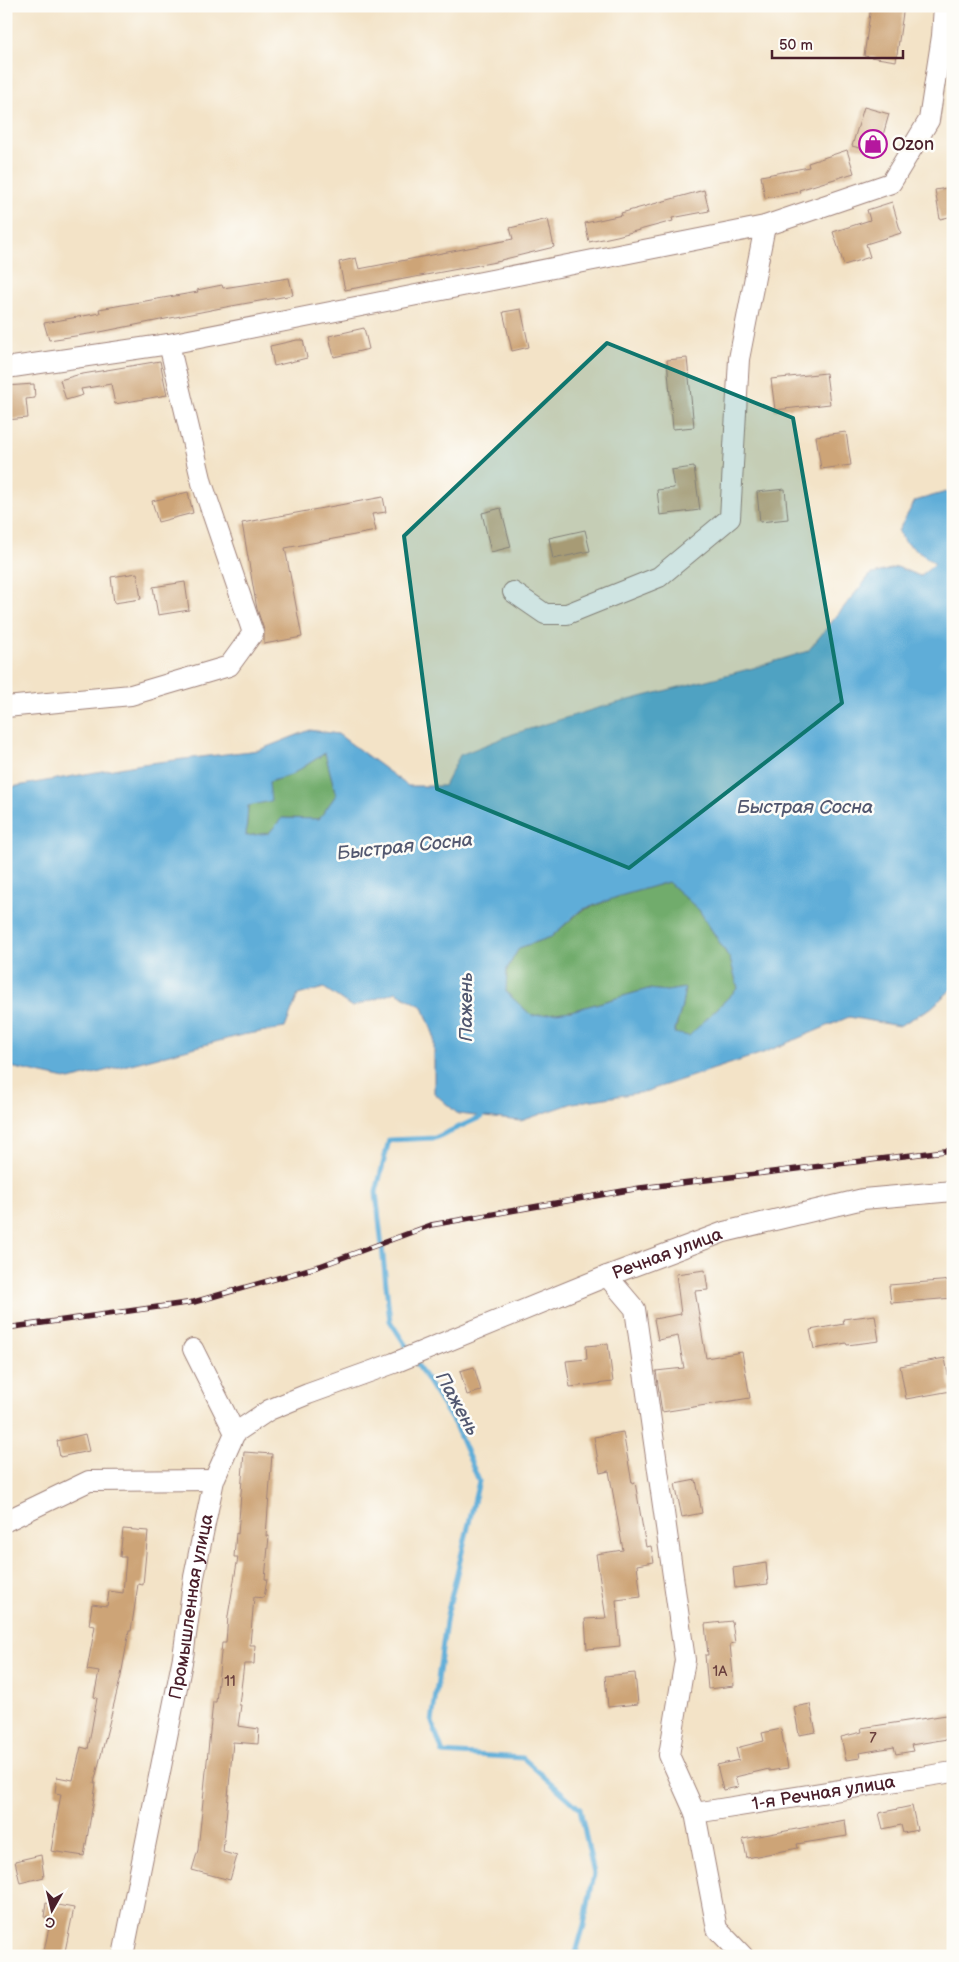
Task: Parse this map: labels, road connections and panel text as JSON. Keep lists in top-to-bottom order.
{
  "streets": {
    "street": ["Речная улица", "Промышленная улица", "1-я Речная улица"]
  },
  "crossings": [
    ["Речная улица", "Промышленная улица"]
  ],
  "water": ["Быстрая Сосна", "Пажень"],
  "places": {
    "shop": ["Ozon"]
  },
  "house_numbers": ["1А", "11", "7"],
  "scale_bar": "50 m",
  "north": "bottom"
}
